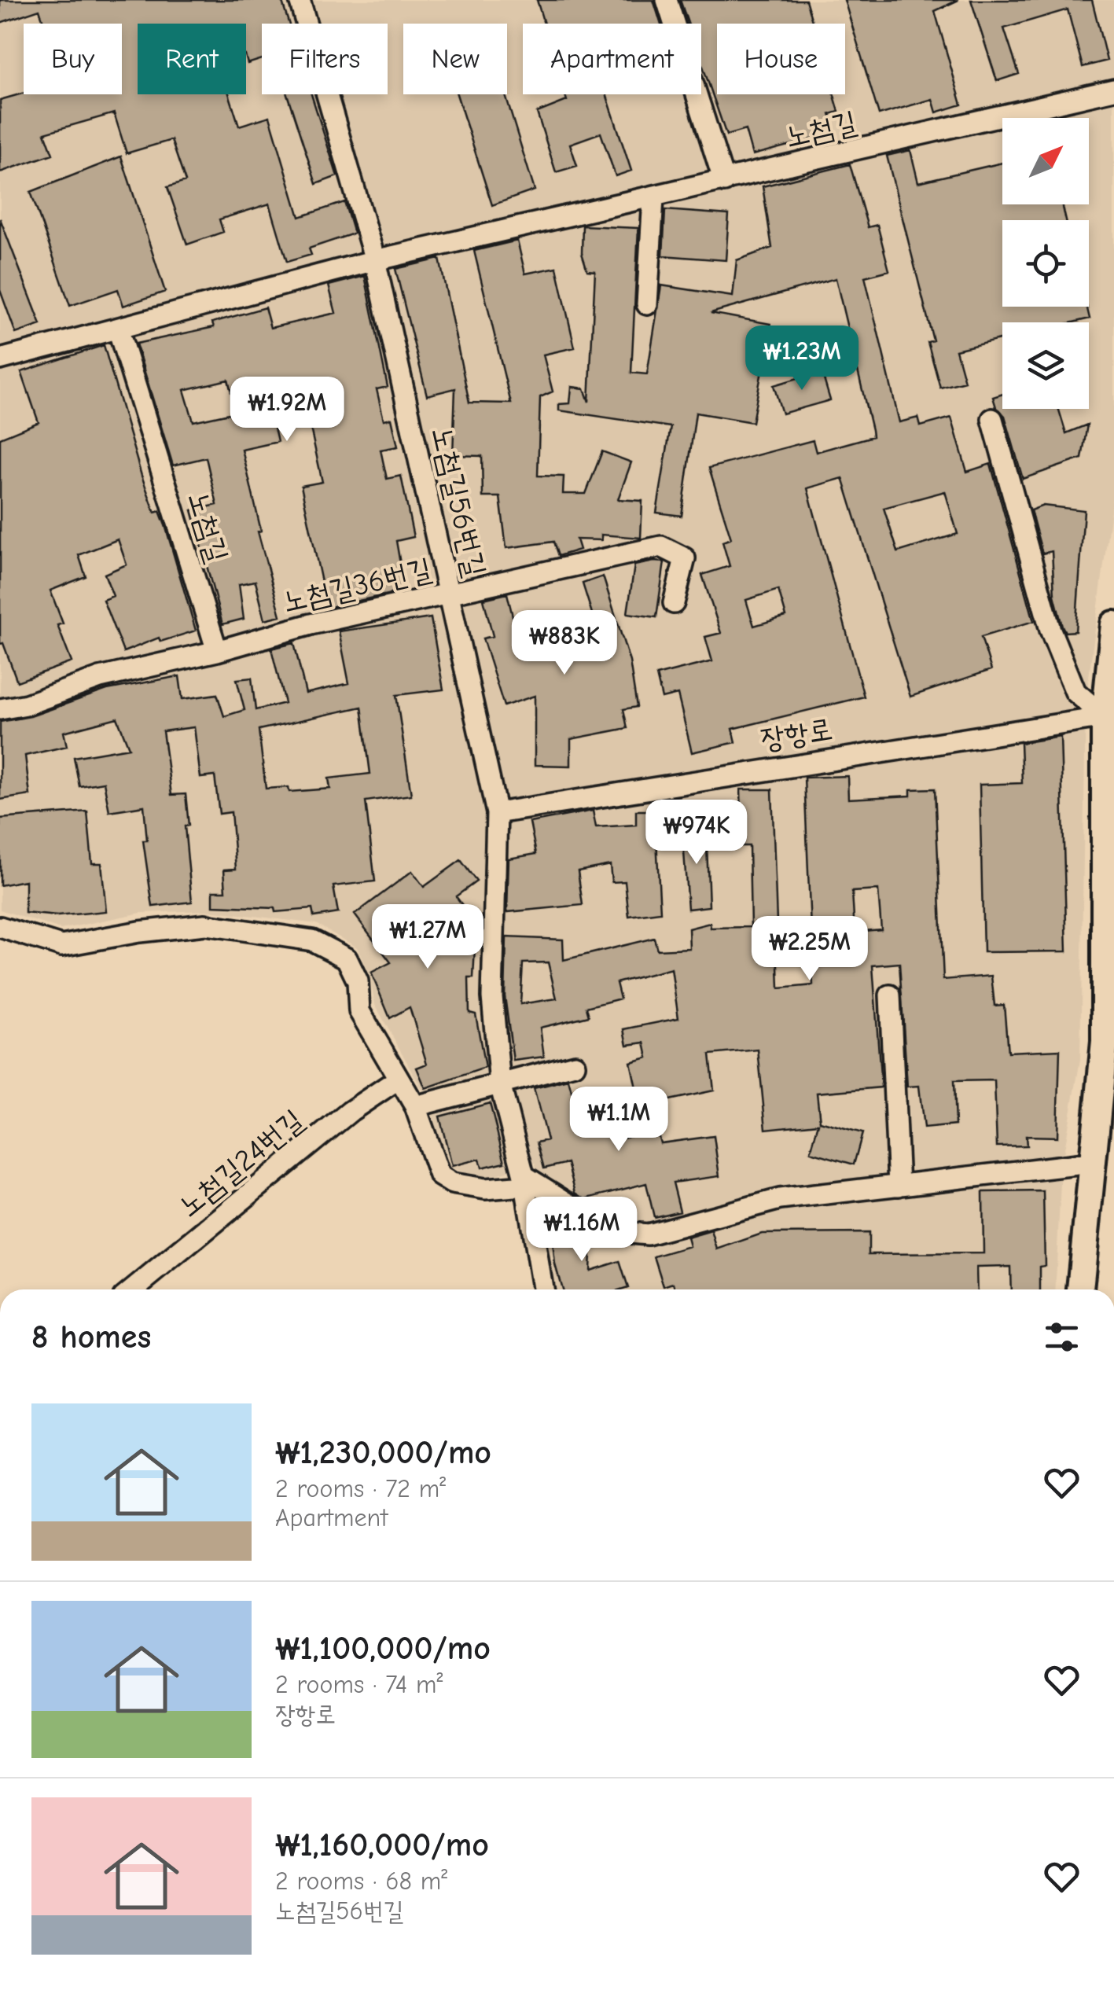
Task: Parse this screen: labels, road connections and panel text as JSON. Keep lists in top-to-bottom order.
{
  "streets": {
    "street": [
      "노첨길",
      "노첨길56번길",
      "노첨길36번길",
      "장항로",
      "노첨길24번길"
    ]
  },
  "crossings": [
    ["노첨길", "노첨길56번길"],
    ["노첨길", "노첨길36번길"],
    ["노첨길56번길", "노첨길36번길"],
    ["노첨길56번길", "장항로"]
  ],
  "north": "top right",
  "page": {
    "chip": [
      "Buy",
      "Rent",
      "Filters",
      "New",
      "Apartment",
      "House"
    ],
    "price": [
      "₩1.23M",
      "₩1.92M",
      "₩883K",
      "₩974K",
      "₩1.27M",
      "₩2.25M",
      "₩1.1M",
      "₩1.16M"
    ],
    "heading": "8 homes",
    "list": [
      {
        "name": "₩1,230,000/mo",
        "note": "2 rooms · 72 m² · Apartment"
      },
      {
        "name": "₩1,100,000/mo",
        "note": "2 rooms · 74 m² · 장항로"
      },
      {
        "name": "₩1,160,000/mo",
        "note": "2 rooms · 68 m² · 노첨길56번길"
      }
    ]
  }
}
